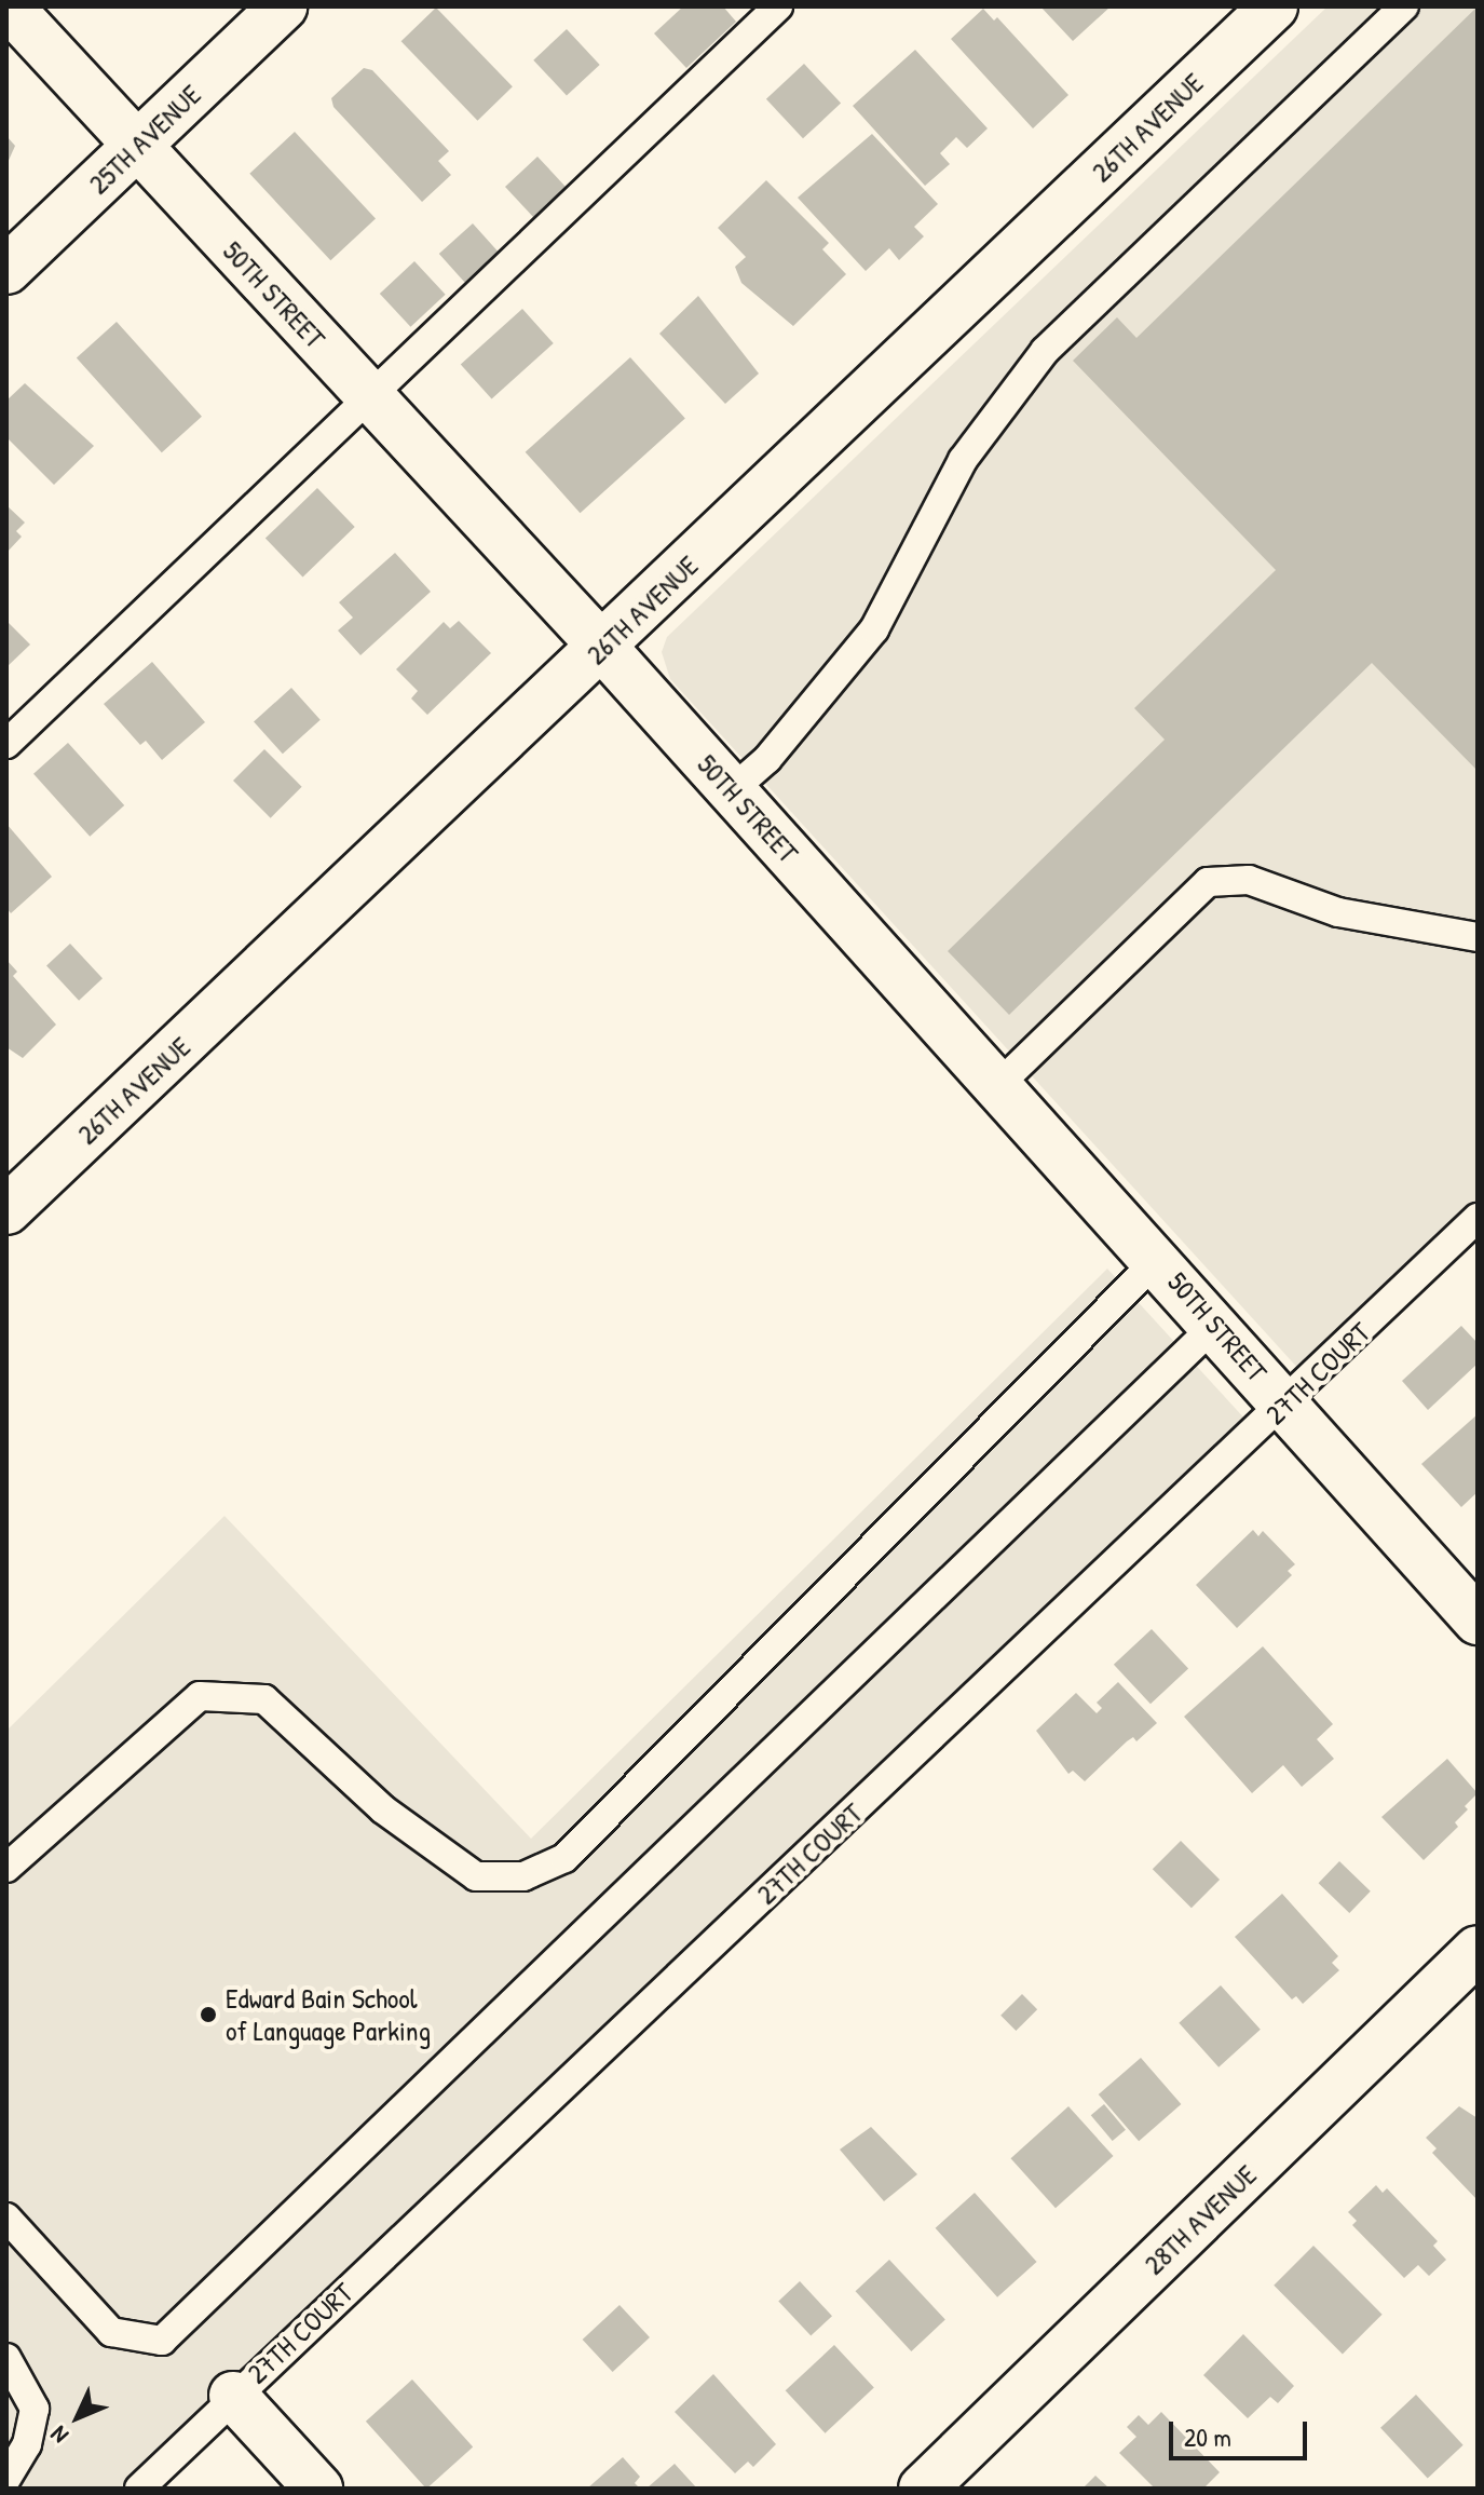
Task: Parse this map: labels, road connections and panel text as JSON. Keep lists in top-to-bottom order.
{
  "streets": {
    "street": [
      "26TH AVENUE",
      "25TH AVENUE",
      "50TH STREET",
      "28TH AVENUE"
    ],
    "lane": ["27TH COURT"]
  },
  "crossings": [
    ["26TH AVENUE", "50TH STREET"],
    ["25TH AVENUE", "50TH STREET"],
    ["50TH STREET", "27TH COURT"]
  ],
  "places": ["Edward Bain School of Language Parking"],
  "scale_bar": "20 m",
  "north": "bottom left"
}
